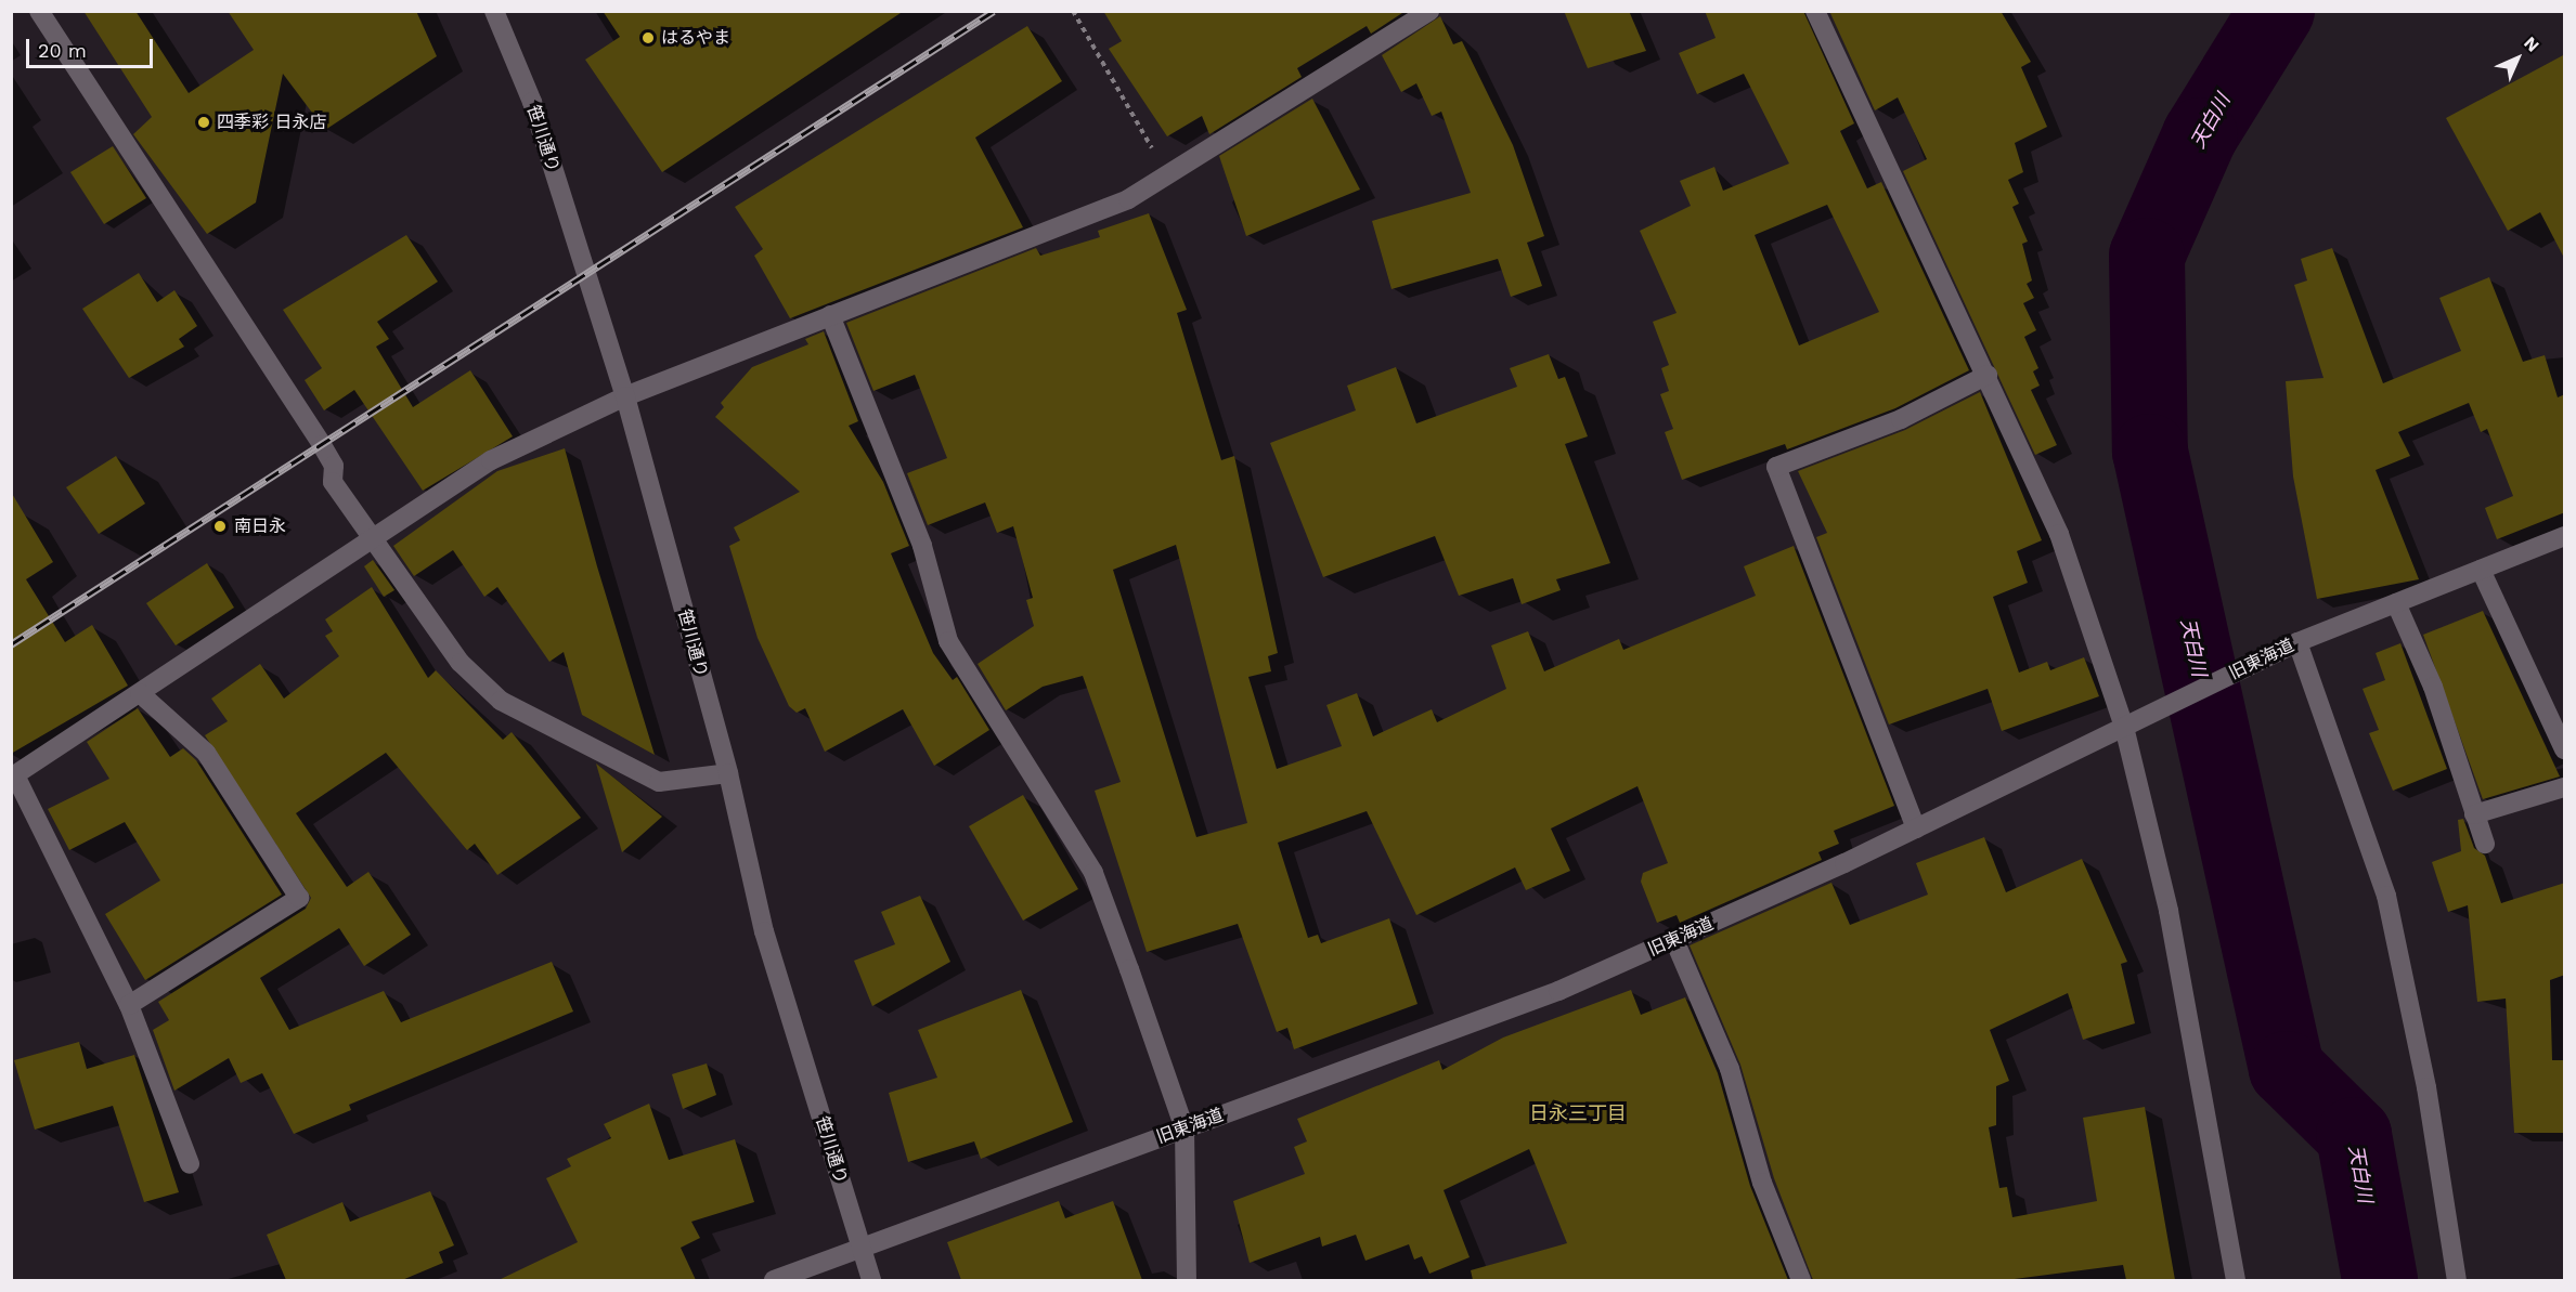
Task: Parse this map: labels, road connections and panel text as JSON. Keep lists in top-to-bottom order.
{
  "streets": {
    "street": ["笹川通り", "旧東海道"]
  },
  "crossings": [
    ["笹川通り", "旧東海道"]
  ],
  "districts": ["日永三丁目"],
  "water": ["天白川"],
  "places": ["はるやま", "四季彩 日永店", "南日永"],
  "scale_bar": "20 m",
  "north": "top right"
}
